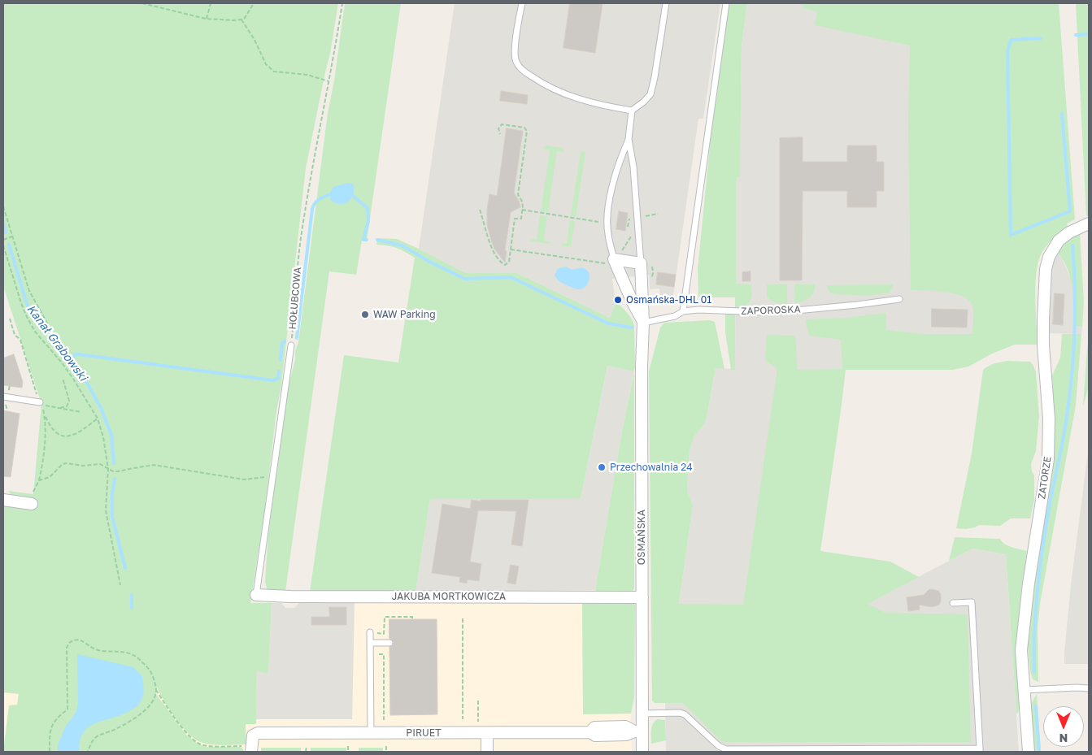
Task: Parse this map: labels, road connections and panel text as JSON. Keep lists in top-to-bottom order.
{
  "streets": {
    "street": [
      "ZATORZE",
      "OSMAŃSKA",
      "JAKUBA MORTKOWICZA",
      "PIRUET"
    ],
    "lane": ["ZAPOROSKA"],
    "path": ["HOŁUBCOWA"]
  },
  "crossings": [
    ["ZAPOROSKA", "OSMAŃSKA"],
    ["OSMAŃSKA", "JAKUBA MORTKOWICZA"],
    ["OSMAŃSKA", "PIRUET"]
  ],
  "water": ["Kanał Grabowski"],
  "places": ["Osmańska-DHL 01", "WAW Parking", "Przechowalnia 24"],
  "north": "bottom"
}
